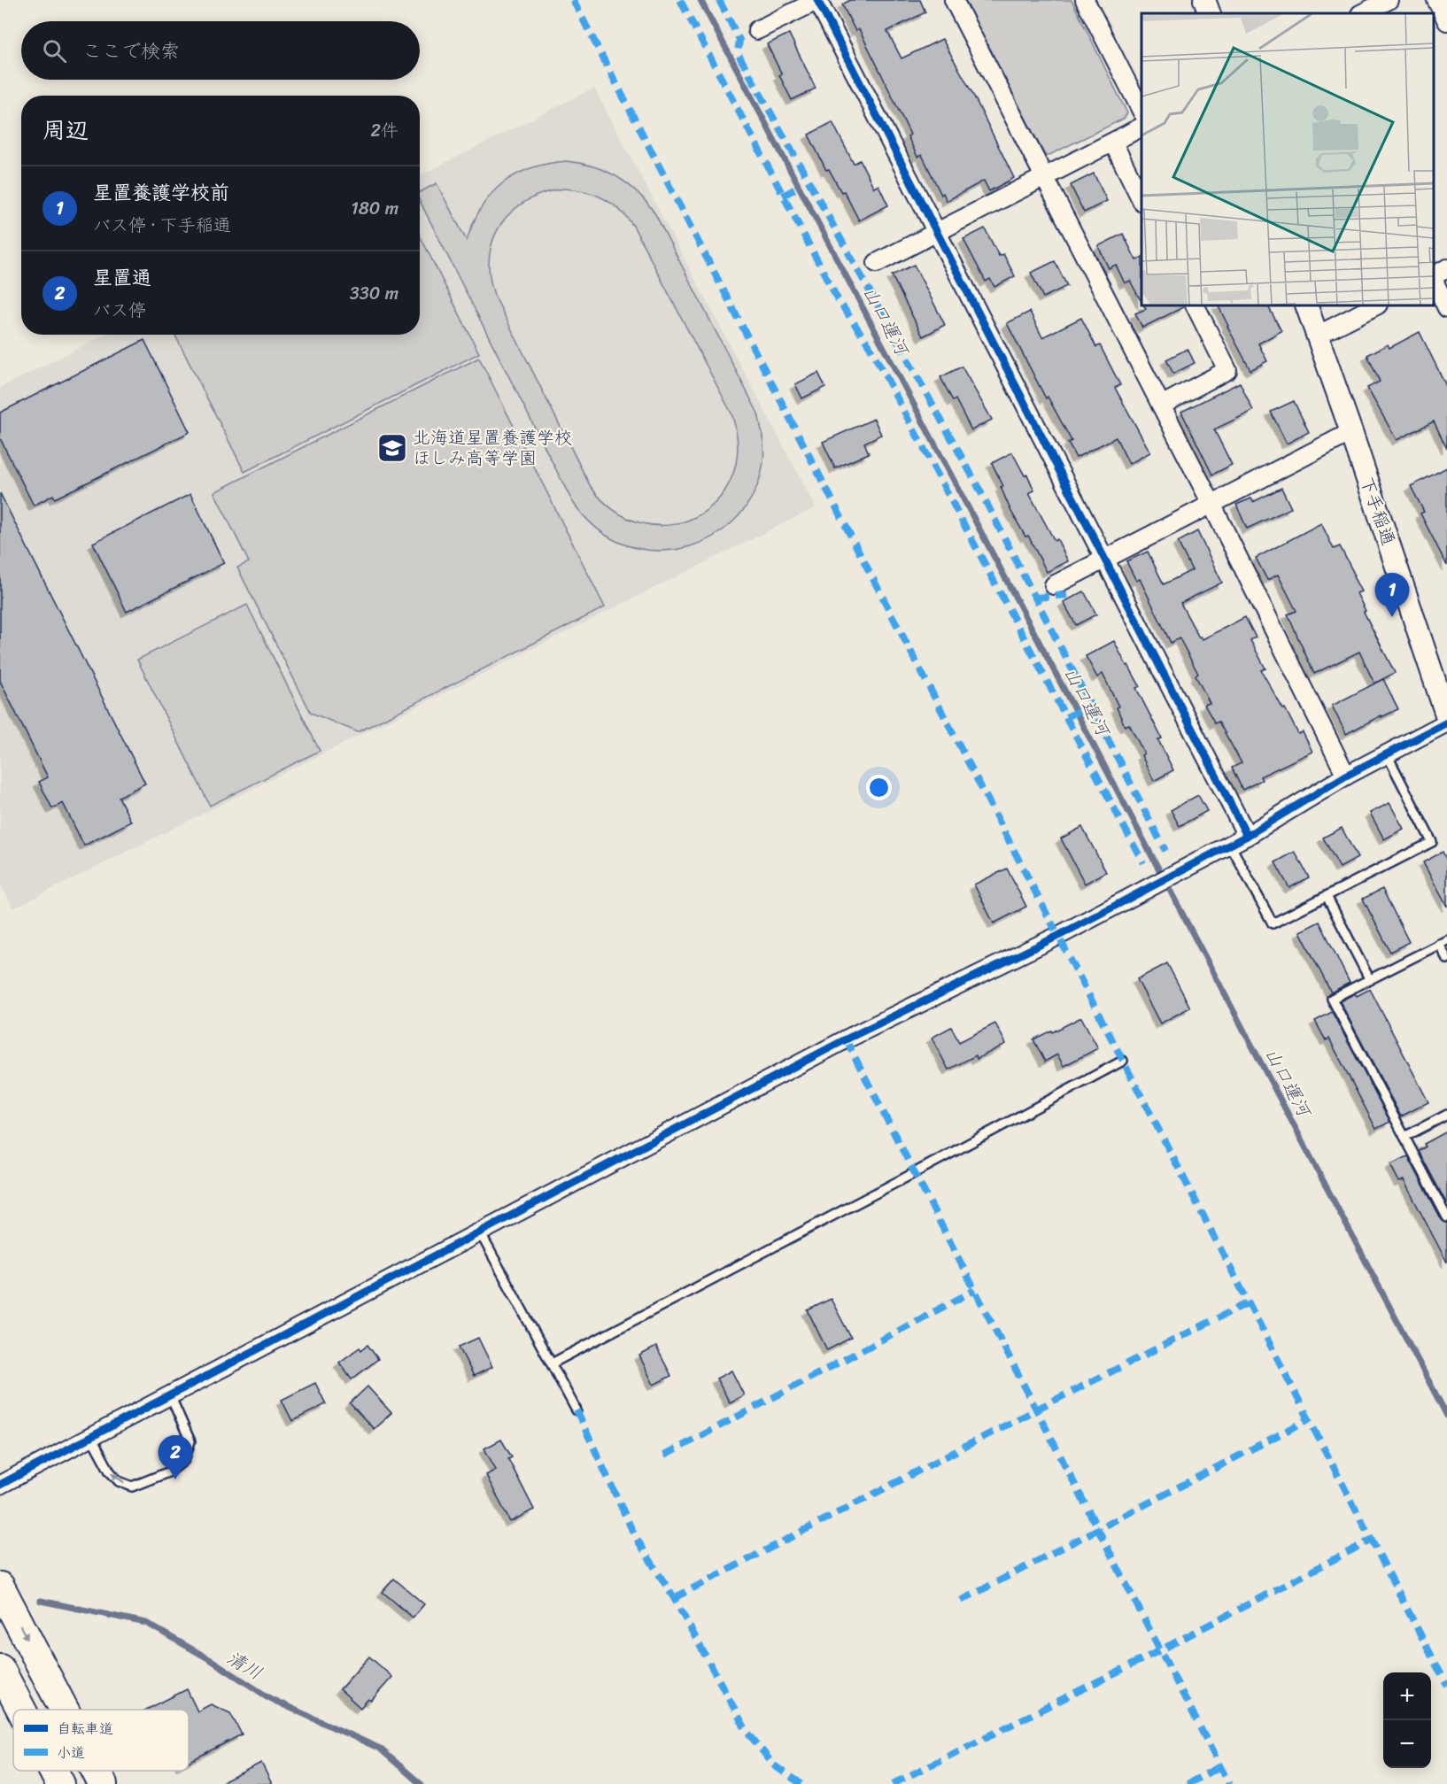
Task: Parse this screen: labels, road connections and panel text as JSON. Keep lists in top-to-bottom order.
{
  "streets": {
    "street": ["下手稲通"]
  },
  "water": ["山口運河", "清川"],
  "places": {
    "school or university": ["北海道星置養護学校 ほしみ高等学園"]
  },
  "legend": ["自転車道", "小道"],
  "page": {
    "search": "ここで検索",
    "heading": ["周辺", "2件"],
    "list": [
      {
        "mark": "1",
        "name": "星置養護学校前",
        "note": "バス停 · 下手稲通",
        "value": "180 m"
      },
      {
        "mark": "2",
        "name": "星置通",
        "note": "バス停",
        "value": "330 m"
      }
    ],
    "pins": ["1", "2"],
    "map_buttons": ["+", "−"]
  }
}
